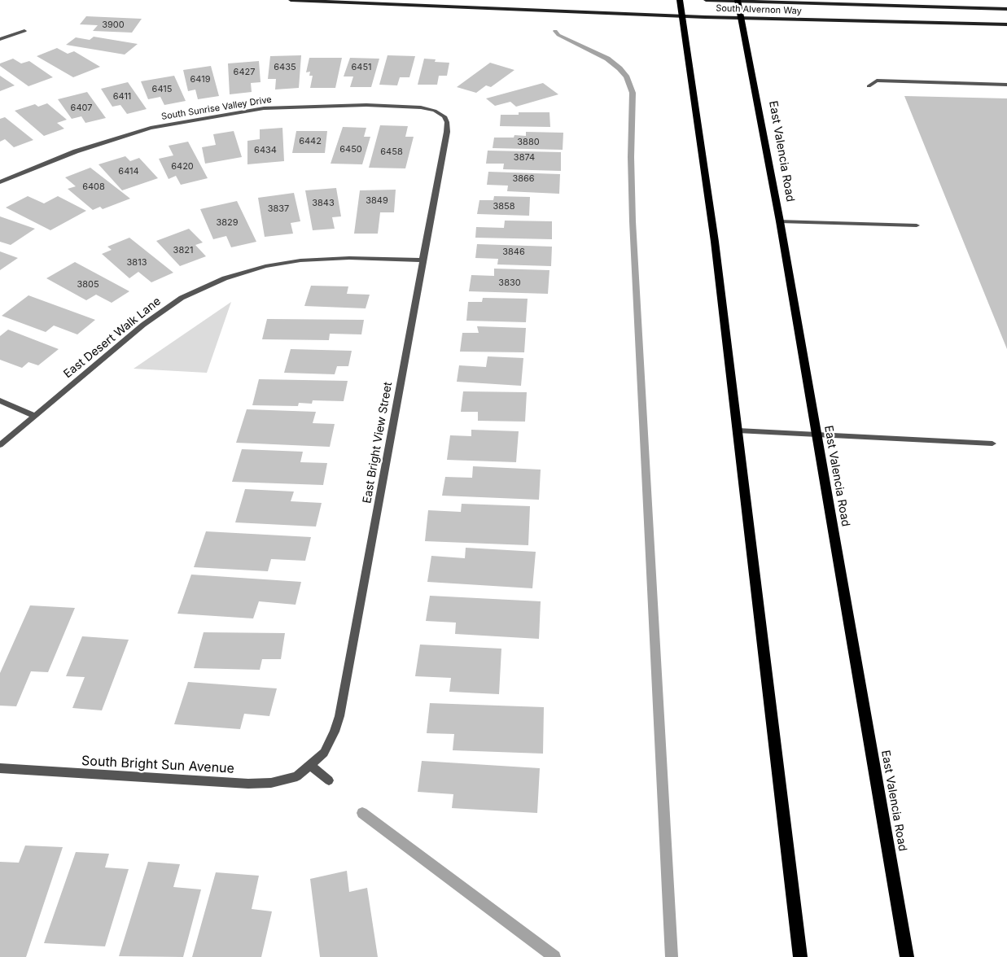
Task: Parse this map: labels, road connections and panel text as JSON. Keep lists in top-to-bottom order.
{
  "streets": {
    "main road": ["South Alvernon Way", "East Valencia Road"],
    "street": [
      "South Sunrise Valley Drive",
      "East Desert Walk Lane",
      "East Bright View Street",
      "South Bright Sun Avenue"
    ]
  },
  "crossings": [
    ["South Alvernon Way", "East Valencia Road"],
    ["South Sunrise Valley Drive", "East Bright View Street"],
    ["East Desert Walk Lane", "East Bright View Street"],
    ["East Bright View Street", "South Bright Sun Avenue"]
  ],
  "house_numbers": [
    "3900",
    "6435",
    "6451",
    "6427",
    "6419",
    "6415",
    "6411",
    "6407",
    "6442",
    "3880",
    "6450",
    "6434",
    "6458",
    "3874",
    "6420",
    "6414",
    "3866",
    "6408",
    "3849",
    "3843",
    "3858",
    "3837",
    "3829",
    "3821",
    "3846",
    "3813",
    "3830",
    "3805"
  ]
}
